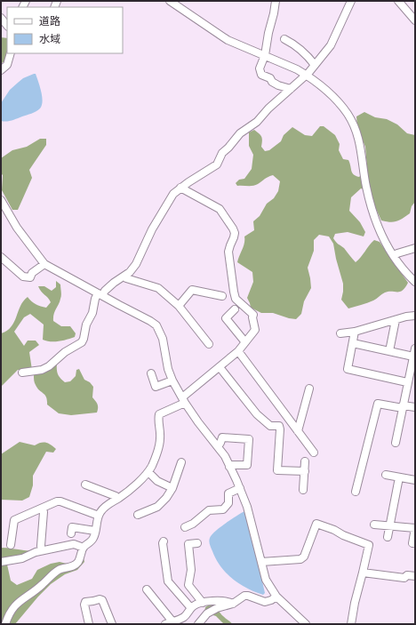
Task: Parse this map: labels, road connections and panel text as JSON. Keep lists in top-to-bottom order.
{
  "legend": ["道路", "水域"]
}
